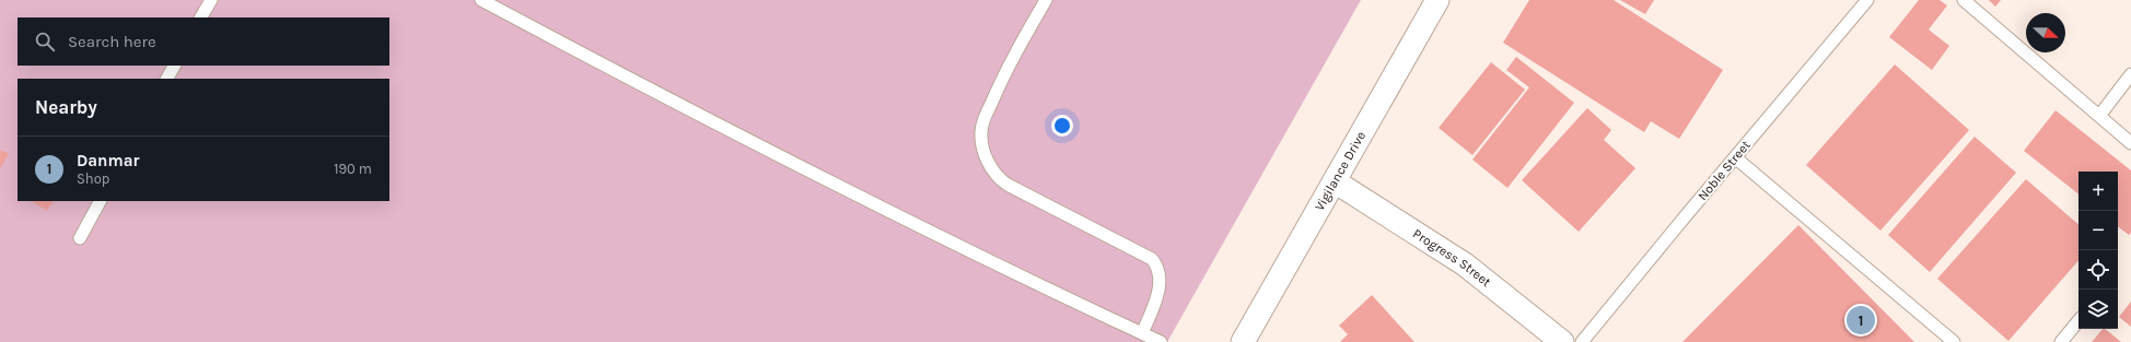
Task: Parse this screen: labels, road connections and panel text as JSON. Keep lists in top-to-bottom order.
{
  "streets": {
    "street": ["Vigilance Drive", "Progress Street"],
    "lane": ["Noble Street"]
  },
  "crossings": [
    ["Vigilance Drive", "Progress Street"]
  ],
  "north": "right",
  "page": {
    "search": "Search here",
    "heading": "Nearby",
    "list": [
      {
        "mark": "1",
        "name": "Danmar",
        "note": "Shop",
        "value": "190 m"
      }
    ],
    "map_buttons": ["+", "−"],
    "pins": "1"
  }
}
